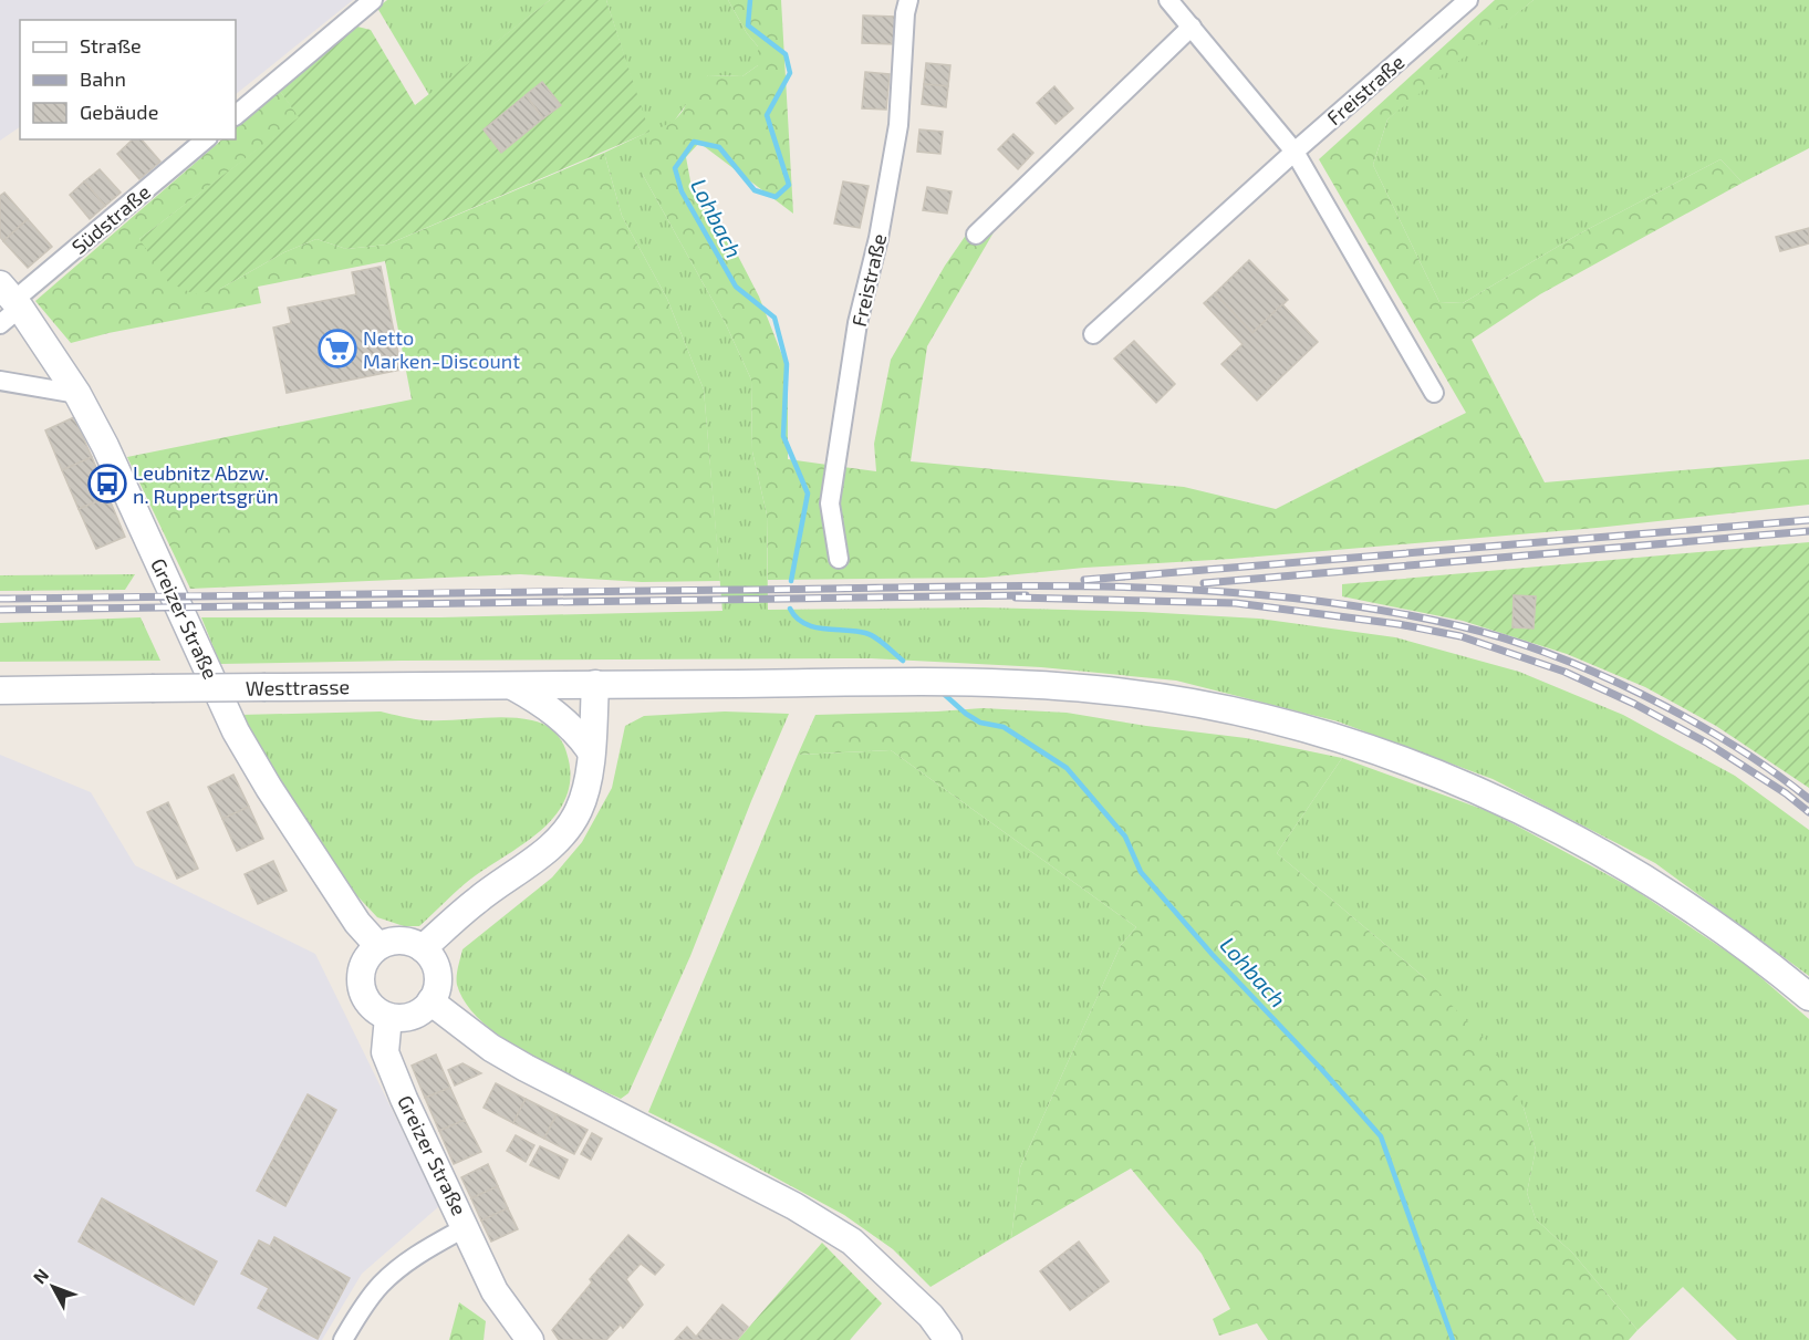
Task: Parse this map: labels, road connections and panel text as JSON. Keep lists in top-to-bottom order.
{
  "streets": {
    "main road": ["Greizer Straße", "Westtrasse"],
    "street": ["Freistraße", "Südstraße"]
  },
  "crossings": [
    ["Südstraße", "Greizer Straße"]
  ],
  "water": ["Lohbach"],
  "places": {
    "supermarket": ["Netto Marken-Discount"],
    "bus stop": ["Leubnitz Abzw. n. Ruppertsgrün"]
  },
  "legend": ["Straße", "Bahn", "Gebäude"],
  "north": "top left"
}
